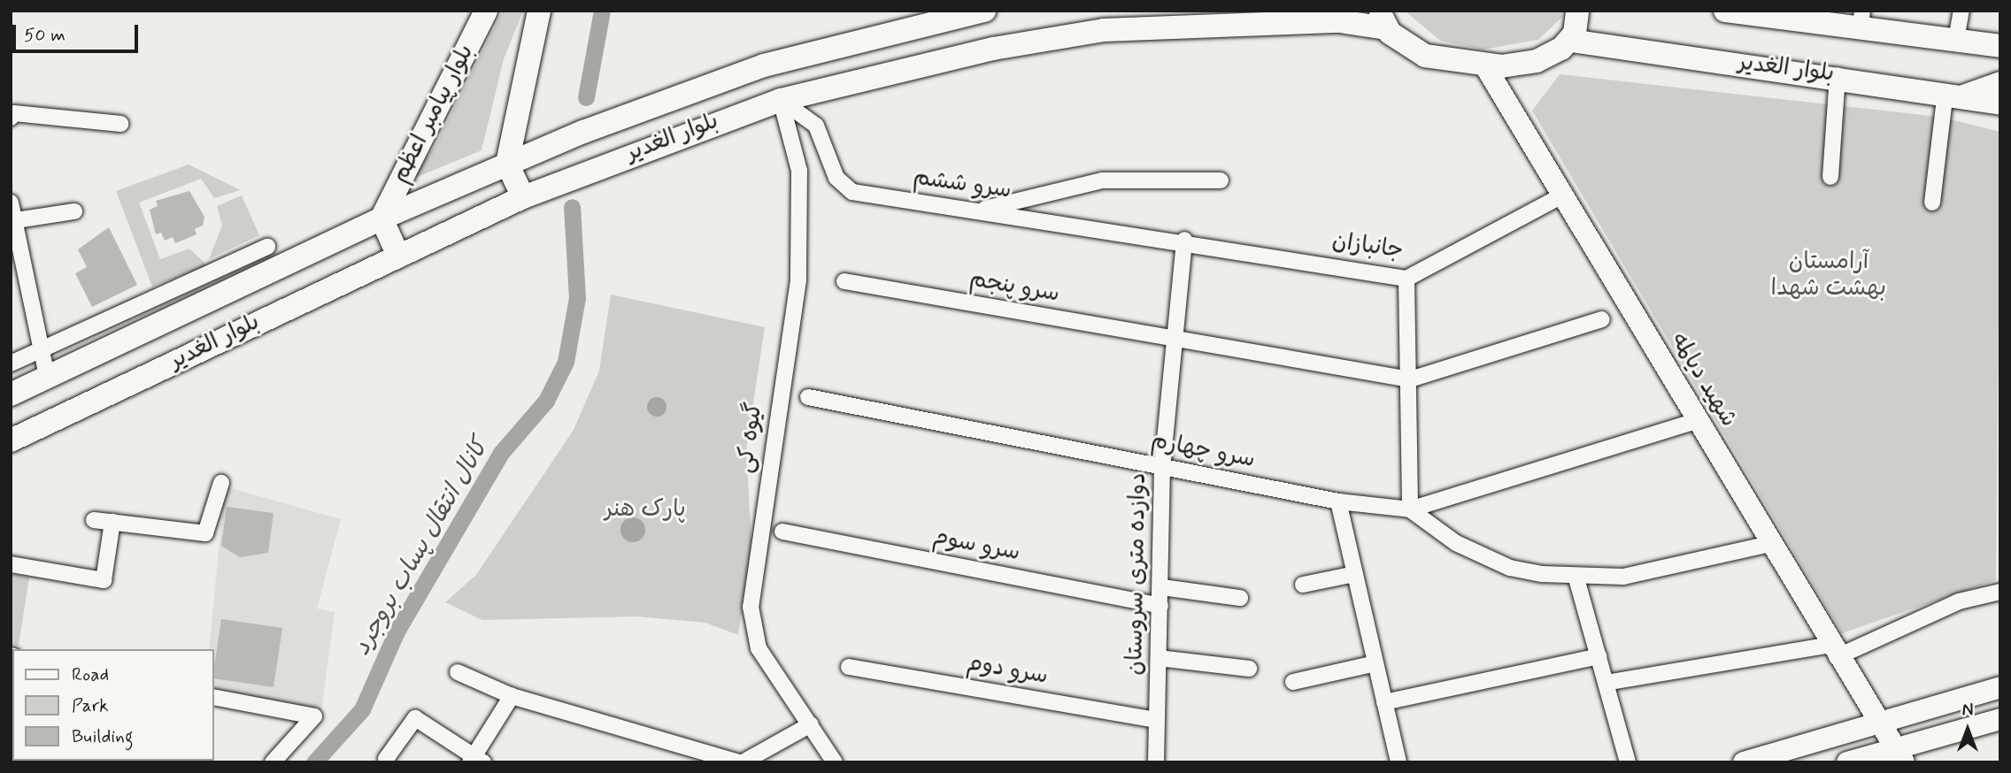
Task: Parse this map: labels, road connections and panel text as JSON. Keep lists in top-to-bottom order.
{
  "streets": {
    "main road": ["بلوار الغدیر", "بلوار پیامبر اعظم"],
    "street": [
      "سرو ششم",
      "جانبازان",
      "سرو پنجم",
      "شهید دیالمه",
      "گیوه کی",
      "سرو چهارم",
      "سرو سوم",
      "دوازده متری سروستان",
      "سرو دوم"
    ]
  },
  "crossings": [
    ["بلوار الغدیر", "بلوار پیامبر اعظم"],
    ["بلوار الغدیر", "سرو ششم"],
    ["بلوار الغدیر", "گیوه کی"],
    ["سرو ششم", "جانبازان"],
    ["سرو ششم", "گیوه کی"],
    ["سرو ششم", "دوازده متری سروستان"],
    ["جانبازان", "شهید دیالمه"],
    ["جانبازان", "دوازده متری سروستان"],
    ["سرو پنجم", "دوازده متری سروستان"],
    ["شهید دیالمه", "سرو چهارم"],
    ["سرو چهارم", "دوازده متری سروستان"],
    ["سرو سوم", "دوازده متری سروستان"],
    ["دوازده متری سروستان", "سرو دوم"]
  ],
  "water": ["کانال انتقال پساب بروجرد"],
  "parks": ["آرامستان بهشت شهدا", "پارک هنر"],
  "legend": ["Road", "Park", "Building"],
  "scale_bar": "50 m",
  "north": "top"
}
